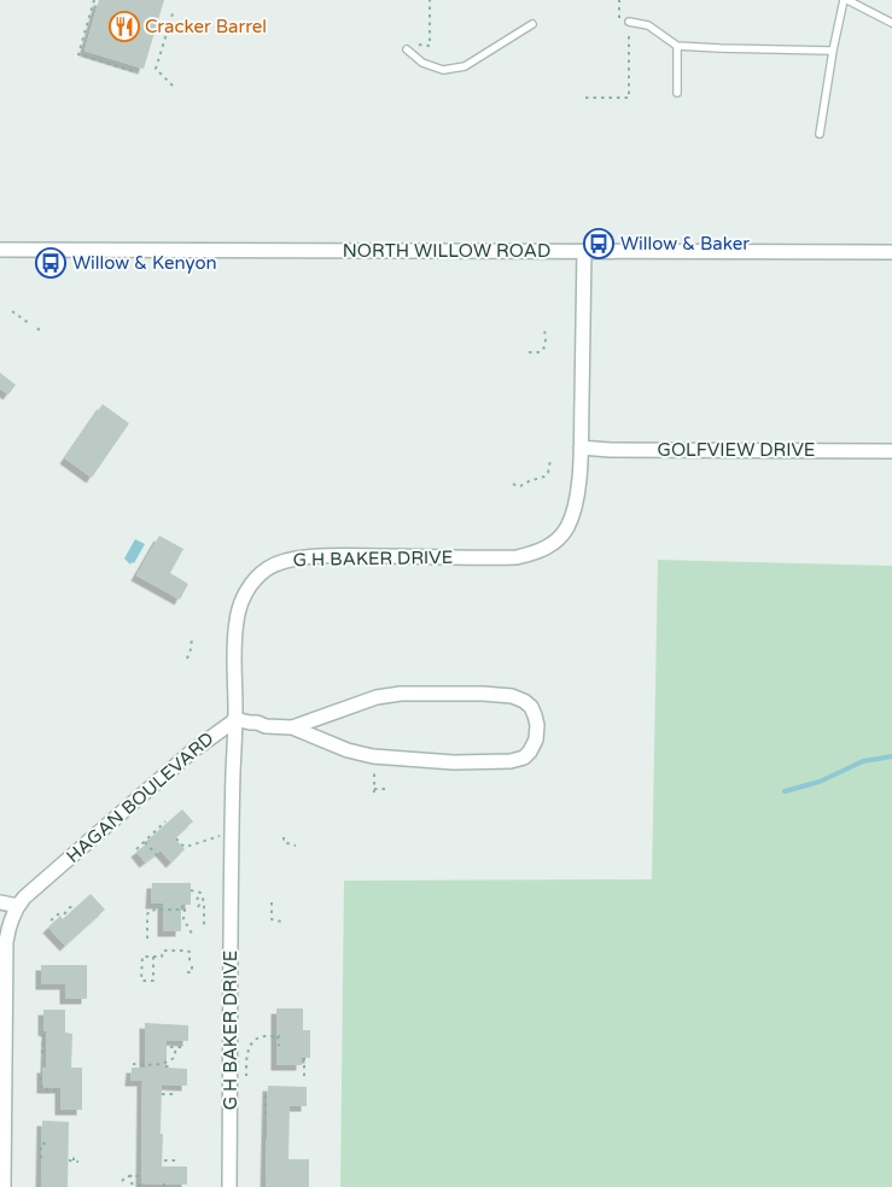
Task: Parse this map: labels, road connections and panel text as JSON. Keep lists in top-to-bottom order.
{
  "streets": {
    "street": [
      "NORTH WILLOW ROAD",
      "GOLFVIEW DRIVE",
      "G H BAKER DRIVE",
      "HAGAN BOULEVARD"
    ]
  },
  "crossings": [
    ["NORTH WILLOW ROAD", "G H BAKER DRIVE"],
    ["GOLFVIEW DRIVE", "G H BAKER DRIVE"],
    ["G H BAKER DRIVE", "HAGAN BOULEVARD"]
  ],
  "places": {
    "restaurant": ["Cracker Barrel"],
    "bus stop": ["Willow & Baker", "Willow & Kenyon"]
  }
}
